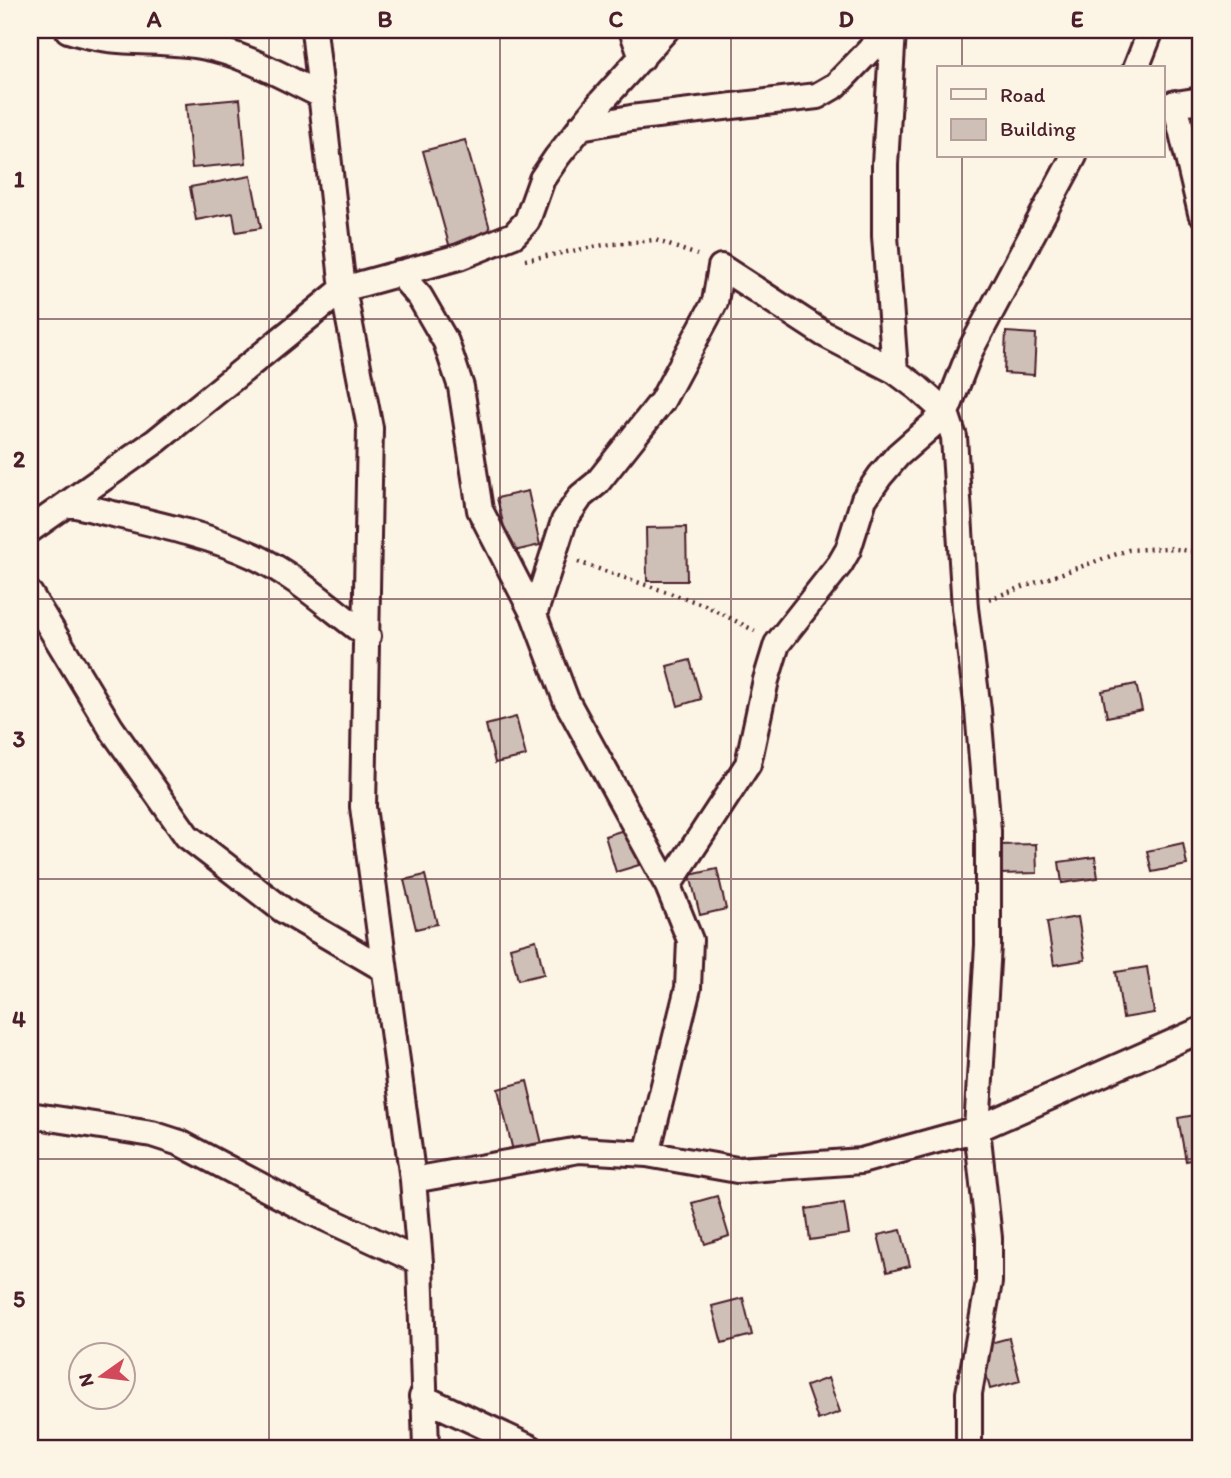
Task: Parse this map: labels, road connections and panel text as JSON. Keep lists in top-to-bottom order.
{
  "legend": ["Road", "Building"],
  "north": "left",
  "grid": {
    "columns": [
      "A",
      "B",
      "C",
      "D",
      "E"
    ],
    "rows": [
      "1",
      "2",
      "3",
      "4",
      "5"
    ]
  }
}
